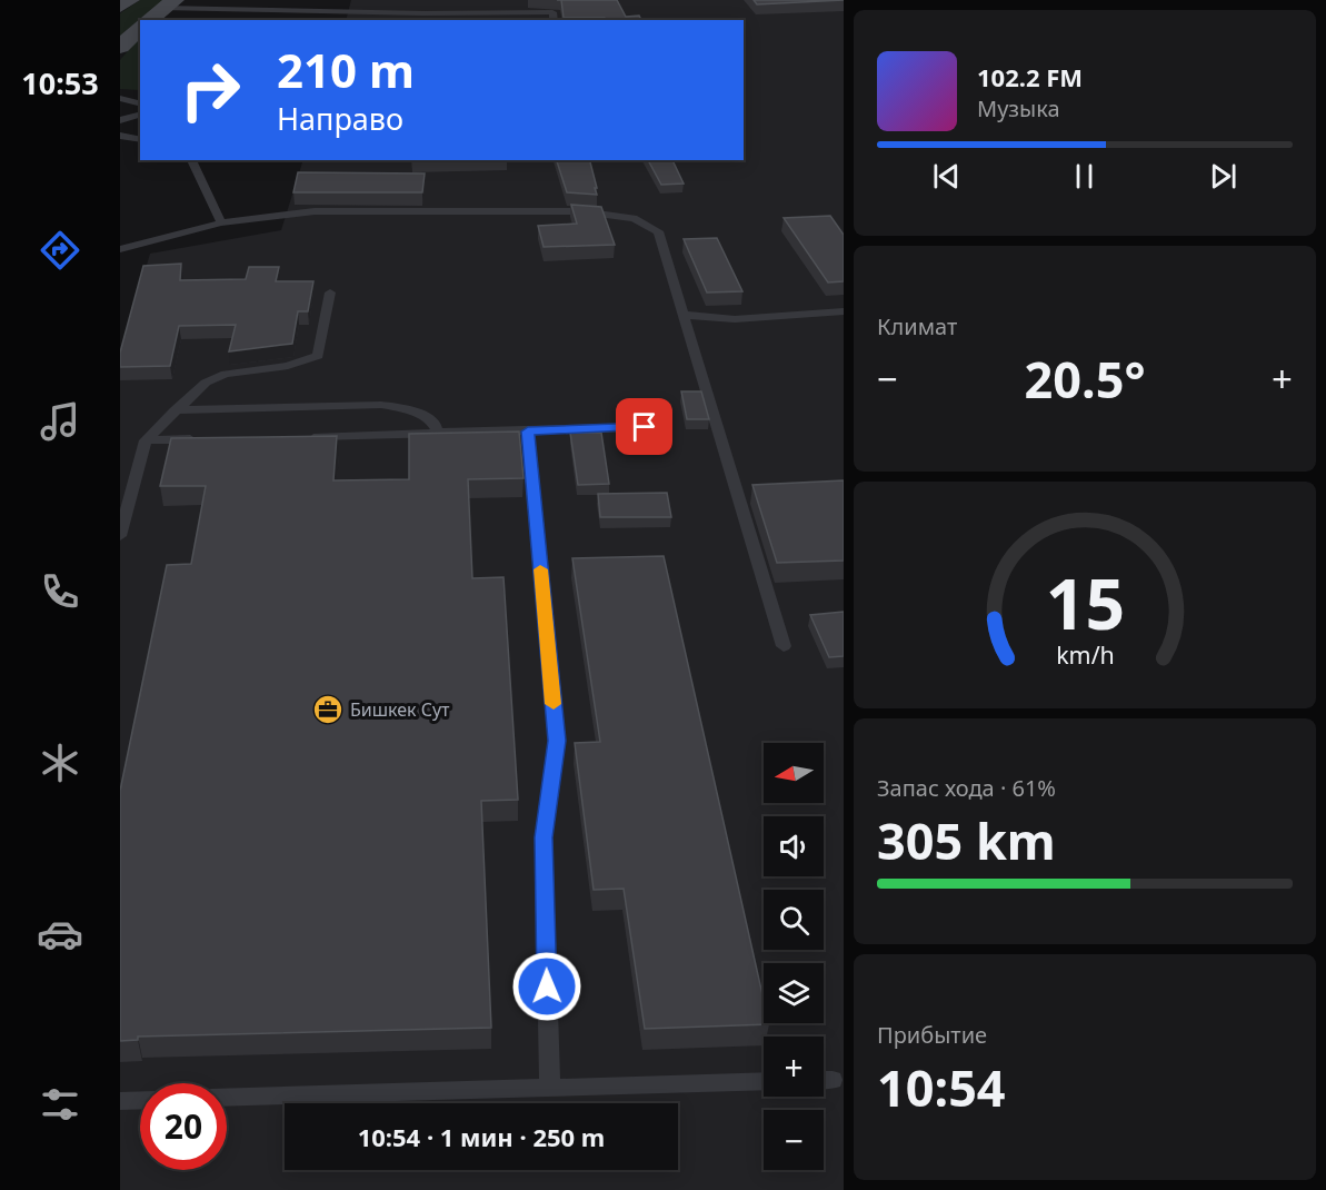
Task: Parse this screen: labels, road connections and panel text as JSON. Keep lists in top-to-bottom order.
{
  "places": {
    "office": ["Бишкек Сут"]
  },
  "north": "left",
  "page": {
    "tabs": "10:53",
    "turn": ["210 m", "Направо"],
    "song": ["102.2 FM", "Музыка"],
    "tile": [
      "Климат",
      ["Запас хода · 61%", "305 km"],
      ["Прибытие", "10:54"]
    ],
    "heat": ["−", "20.5°", "+"],
    "map_buttons": ["+", "−"],
    "limit": "20",
    "trip": "10:54 · 1 мин · 250 m",
    "gauge": ["15", "km/h"]
  }
}
